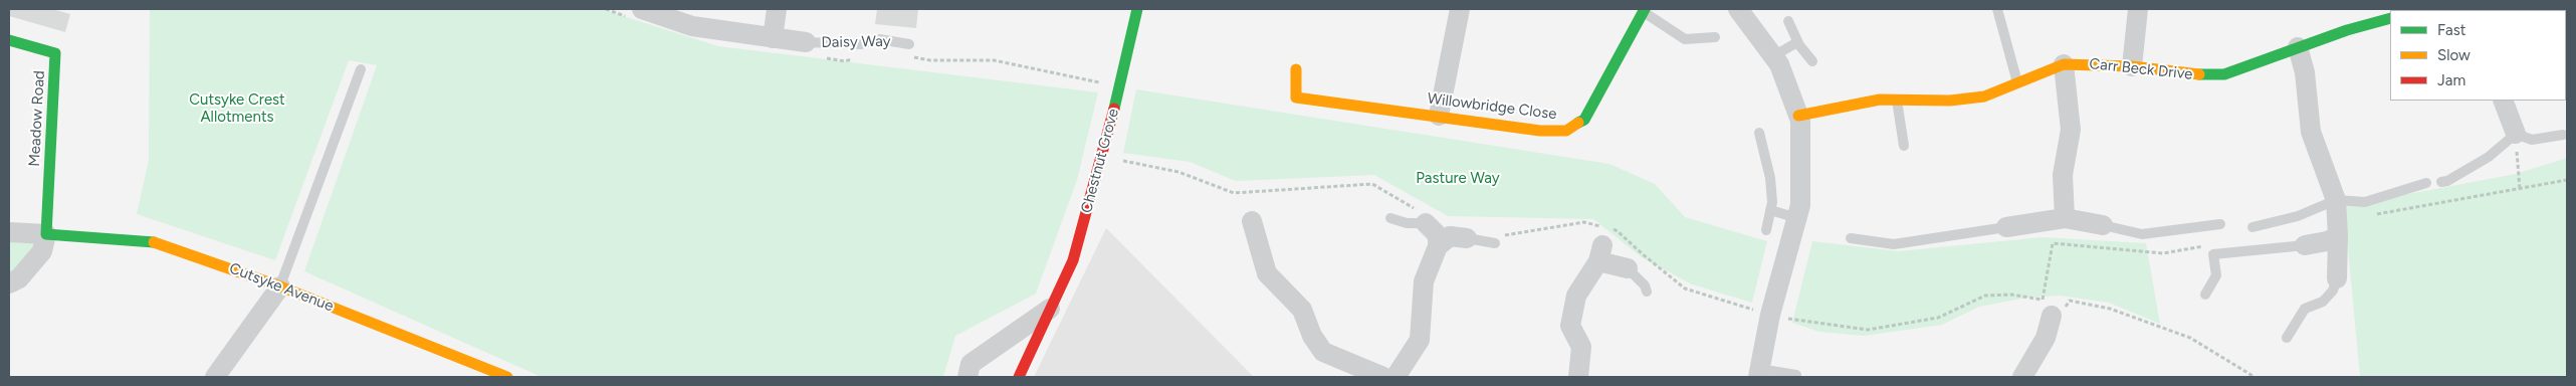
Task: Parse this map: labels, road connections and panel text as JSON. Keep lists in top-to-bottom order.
{
  "streets": {
    "street": [
      "Daisy Way",
      "Carr Beck Drive",
      "Willowbridge Close",
      "Meadow Road",
      "Chestnut Grove",
      "Cutsyke Avenue"
    ]
  },
  "crossings": [
    ["Meadow Road", "Cutsyke Avenue"]
  ],
  "parks": ["Cutsyke Crest Allotments", "Pasture Way"],
  "legend": ["Fast", "Slow", "Jam"]
}
